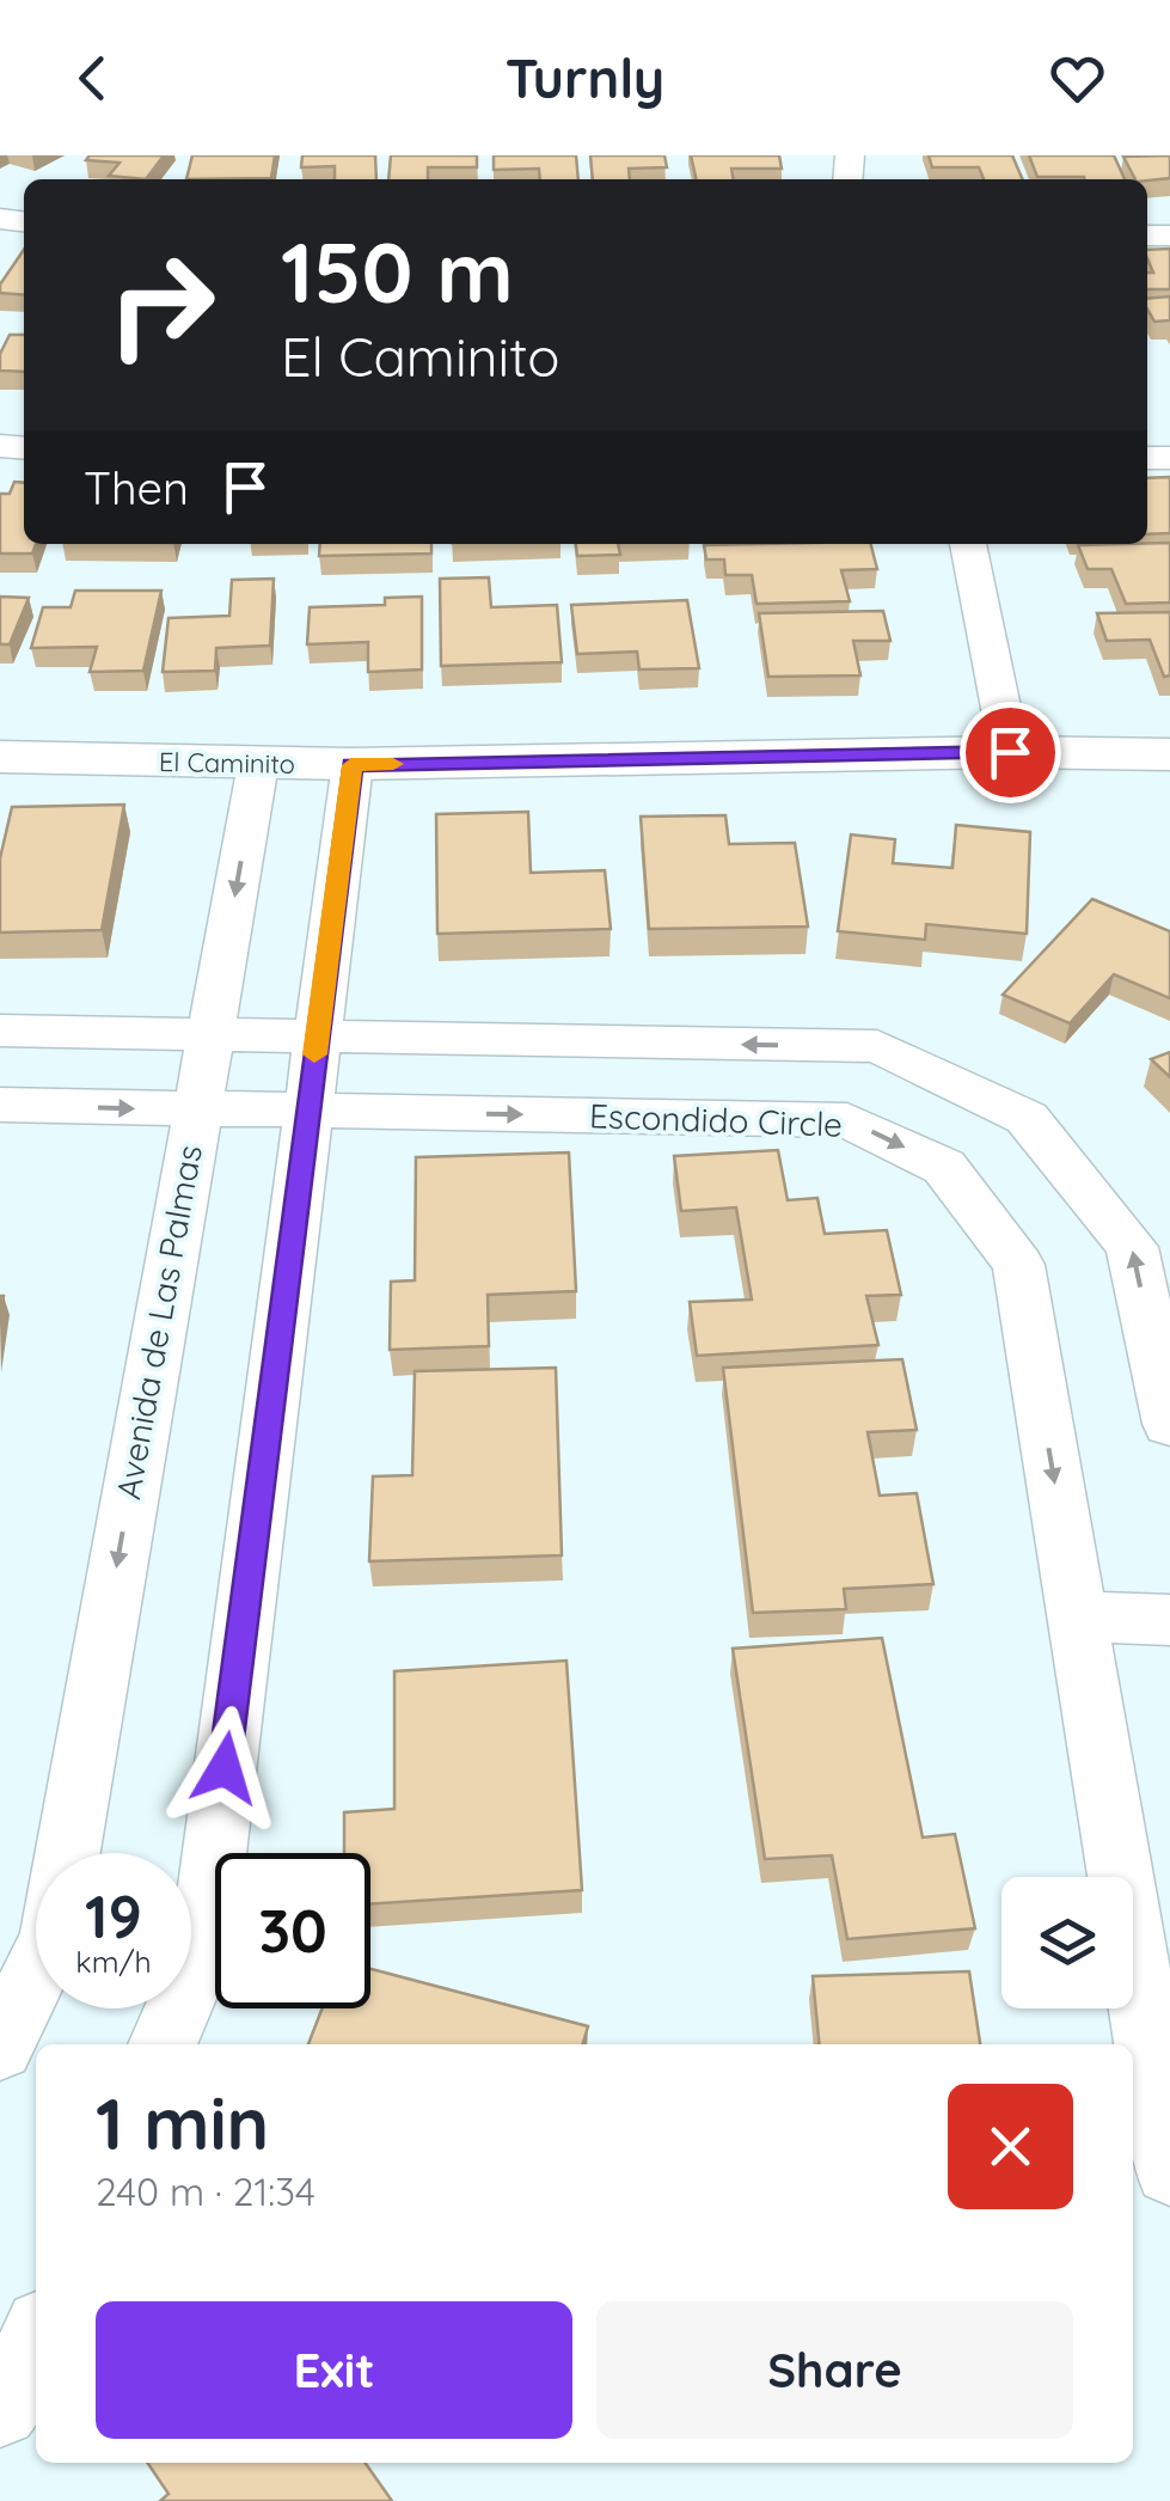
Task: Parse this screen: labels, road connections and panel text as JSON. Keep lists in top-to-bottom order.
{
  "streets": {
    "street": ["El Caminito", "Escondido Circle", "Avenida de Las Palmas"]
  },
  "crossings": [
    ["El Caminito", "Avenida de Las Palmas"],
    ["Escondido Circle", "Avenida de Las Palmas"]
  ],
  "one_way": ["Escondido Circle"],
  "page": {
    "header": "Turnly",
    "turn": ["150 m", "El Caminito"],
    "then": "Then",
    "speed": "19 km/h",
    "limit": "30",
    "heading": ["1 min", "240 m · 21:34"],
    "buttons": ["Exit", "Share"]
  }
}
